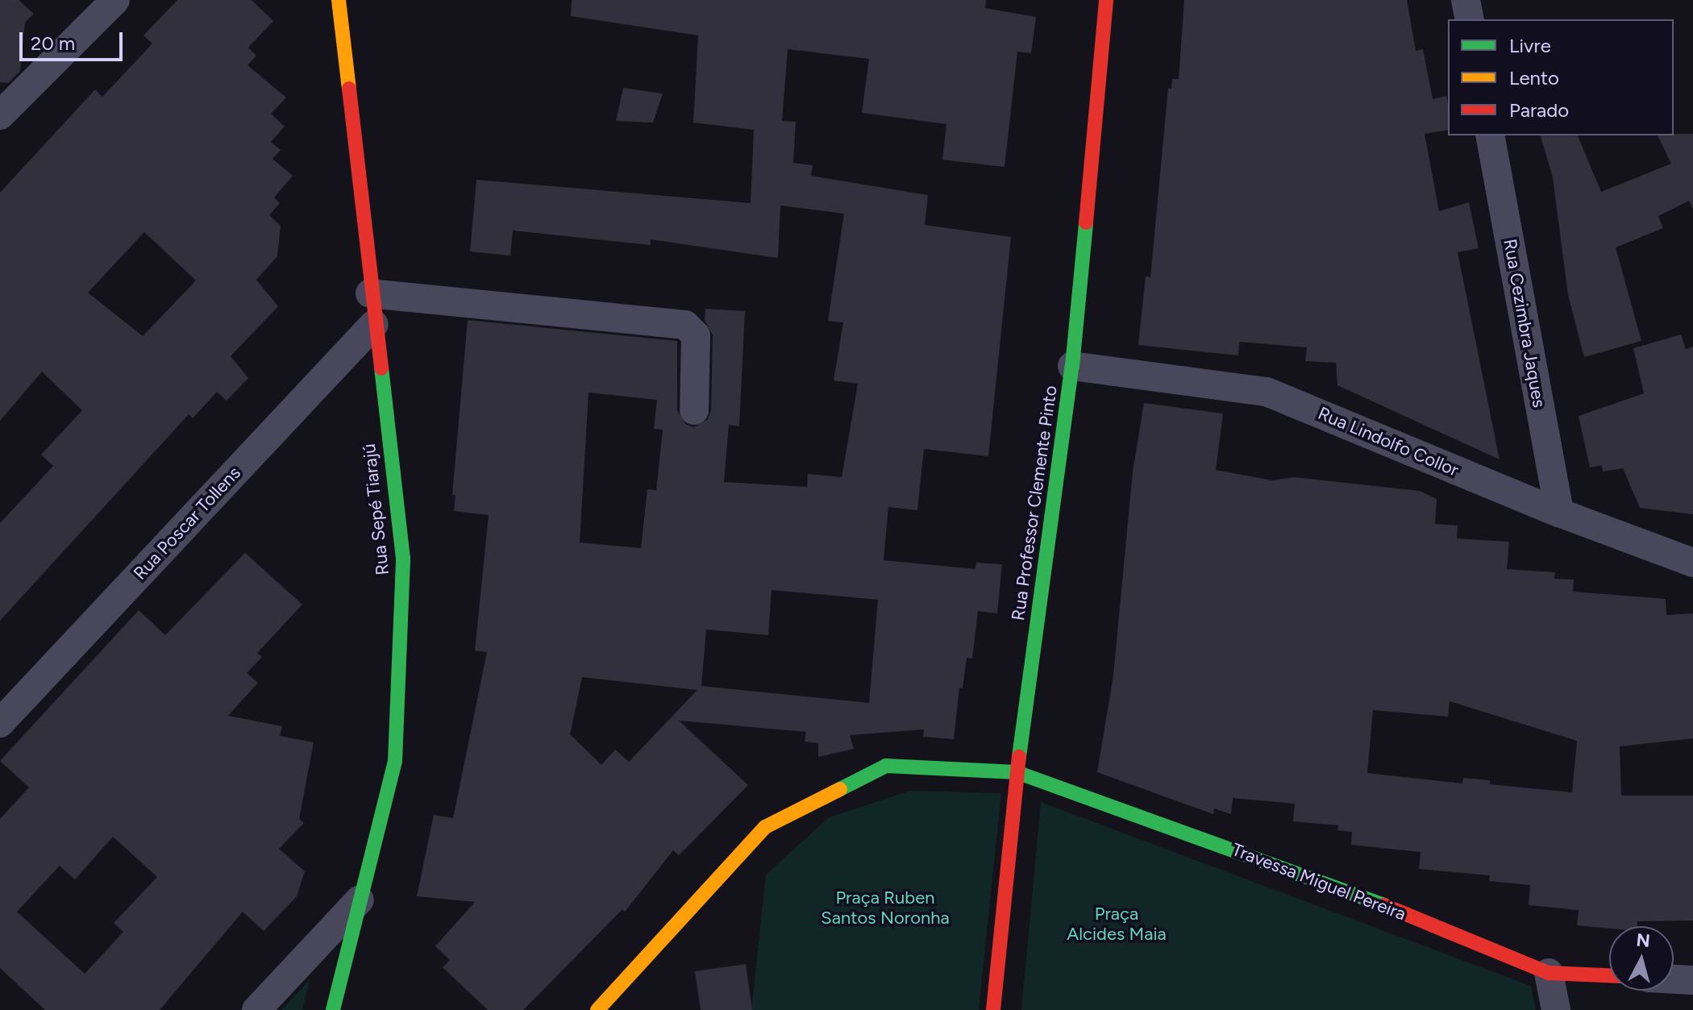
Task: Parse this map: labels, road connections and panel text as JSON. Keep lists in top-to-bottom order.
{
  "streets": {
    "street": [
      "Rua Cezimbra Jaques",
      "Rua Lindolfo Collor",
      "Rua Professor Clemente Pinto",
      "Rua Sepé Tiarajú",
      "Rua Poscar Tollens",
      "Travessa Miguel Pereira"
    ]
  },
  "crossings": [
    ["Rua Cezimbra Jaques", "Rua Lindolfo Collor"],
    ["Rua Lindolfo Collor", "Rua Professor Clemente Pinto"],
    ["Rua Professor Clemente Pinto", "Travessa Miguel Pereira"],
    ["Rua Sepé Tiarajú", "Rua Poscar Tollens"]
  ],
  "parks": ["Praça Ruben Santos Noronha", "Praça Alcides Maia"],
  "legend": ["Livre", "Lento", "Parado"],
  "scale_bar": "20 m",
  "north": "top"
}
